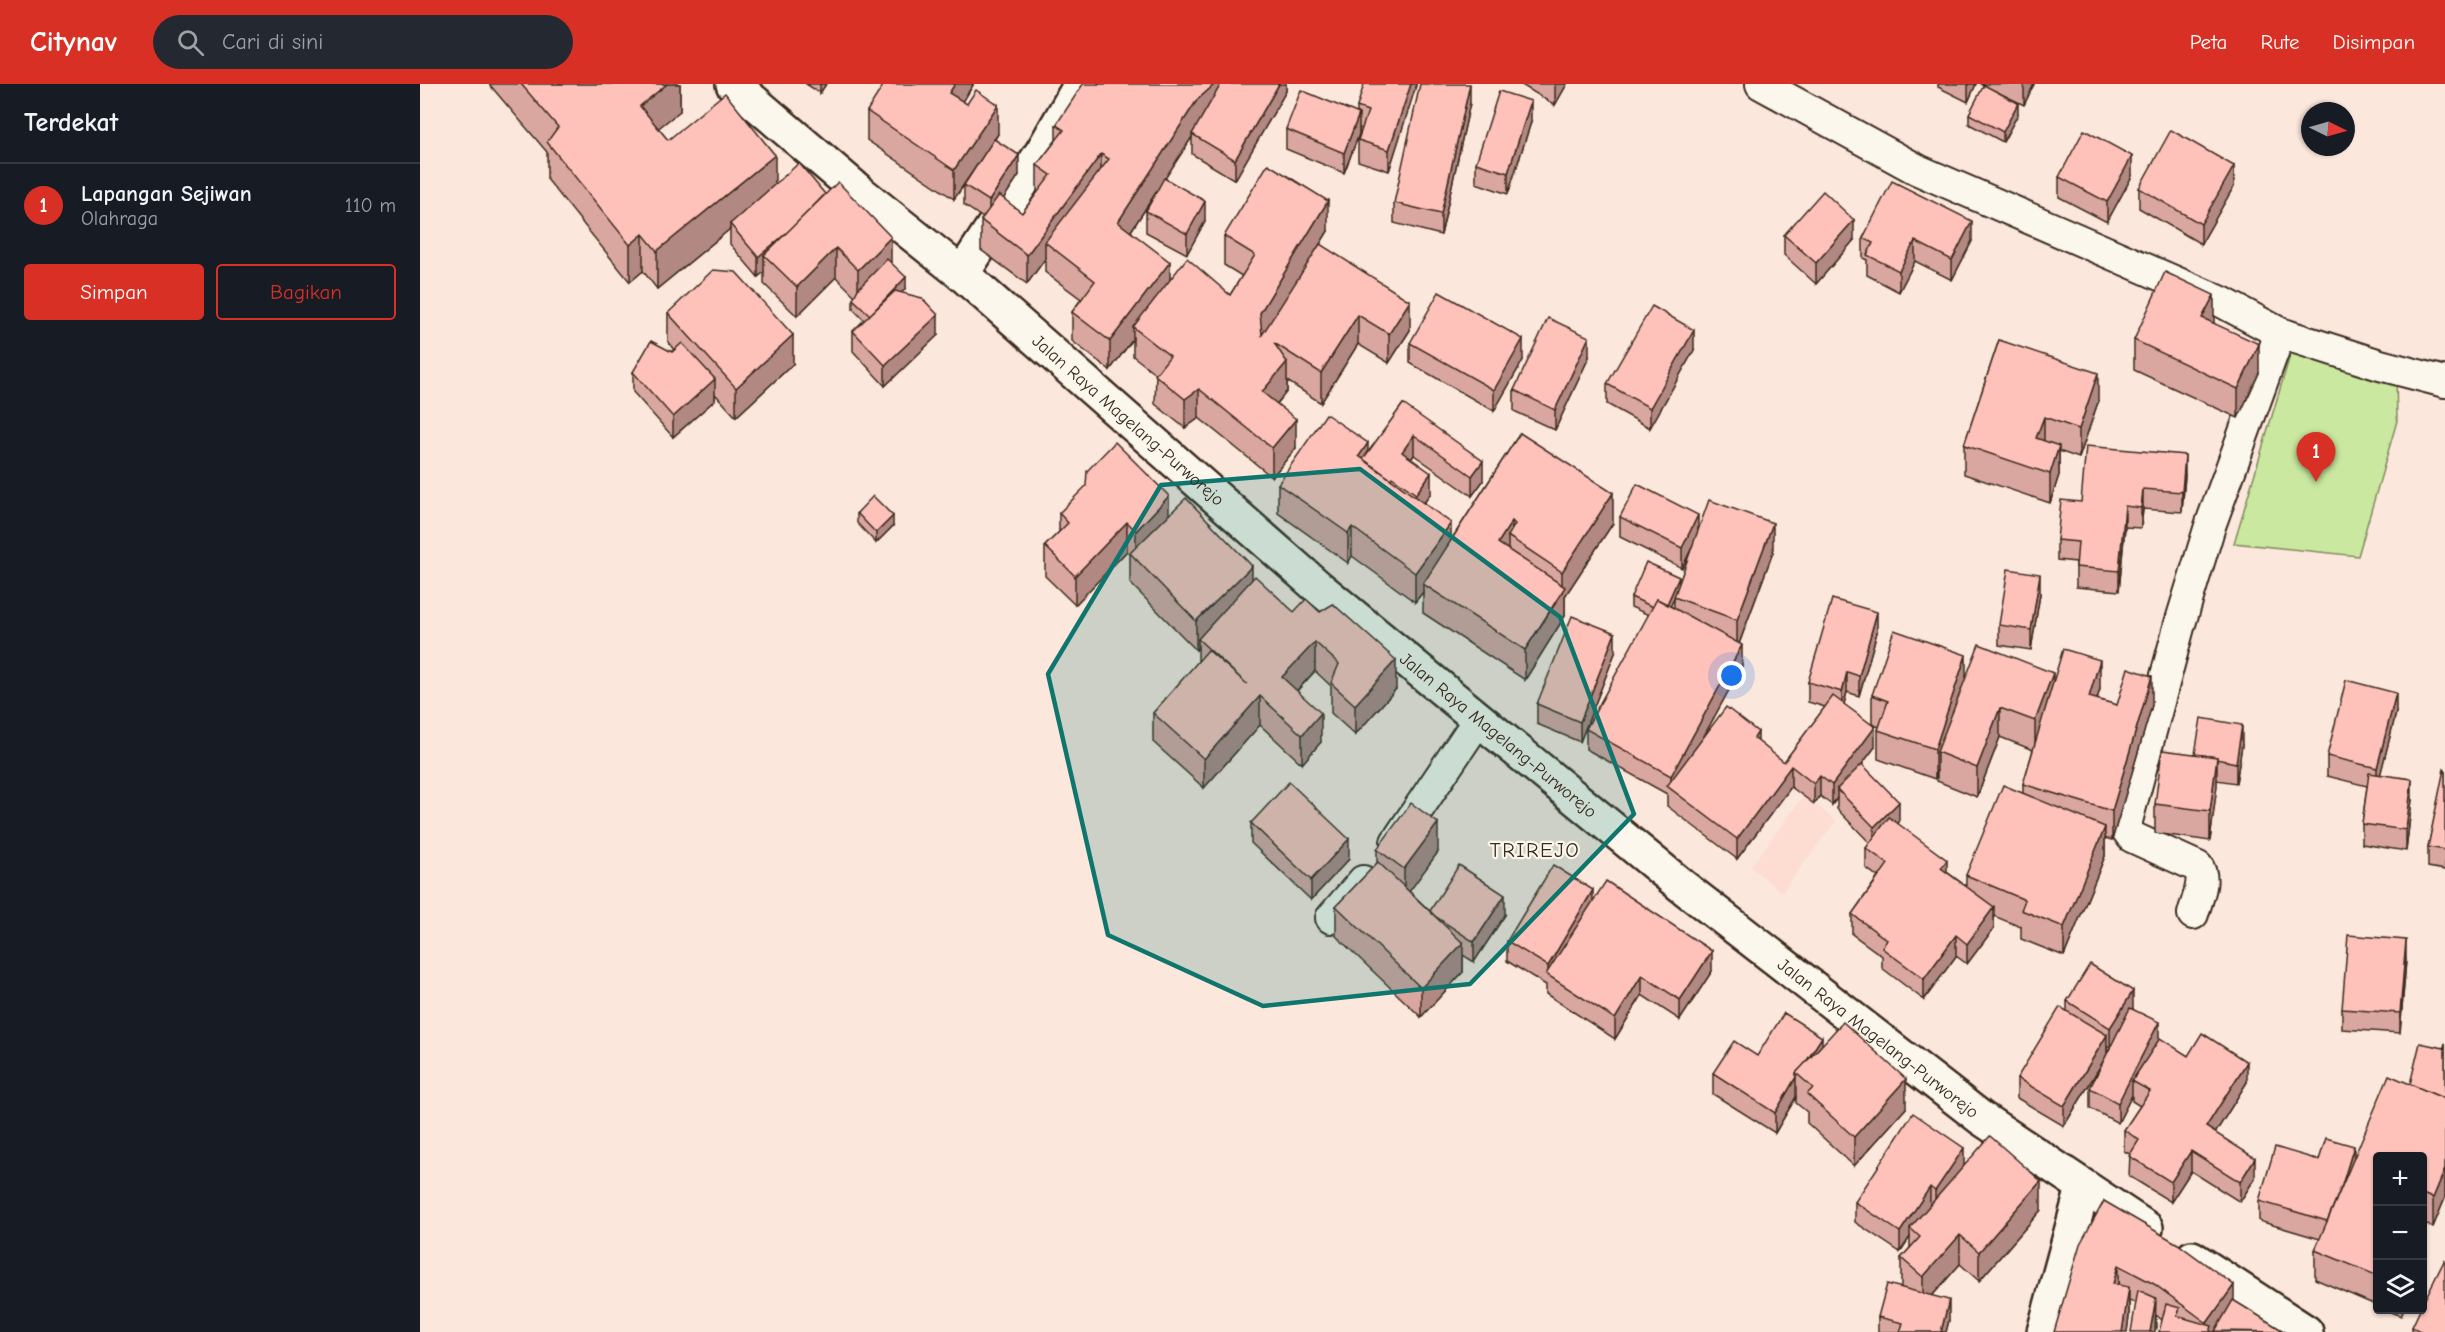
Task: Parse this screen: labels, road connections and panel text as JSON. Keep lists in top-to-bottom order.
{
  "streets": {
    "main road": ["Jalan Raya Magelang-Purworejo"]
  },
  "districts": ["TRIREJO"],
  "north": "right",
  "page": {
    "header": "Citynav",
    "search": "Cari di sini",
    "nav": ["Peta", "Rute", "Disimpan"],
    "heading": "Terdekat",
    "list": [
      {
        "mark": "1",
        "name": "Lapangan Sejiwan",
        "note": "Olahraga",
        "value": "110 m"
      }
    ],
    "buttons": ["Simpan", "Bagikan"],
    "pins": "1",
    "map_buttons": ["+", "−"]
  }
}
